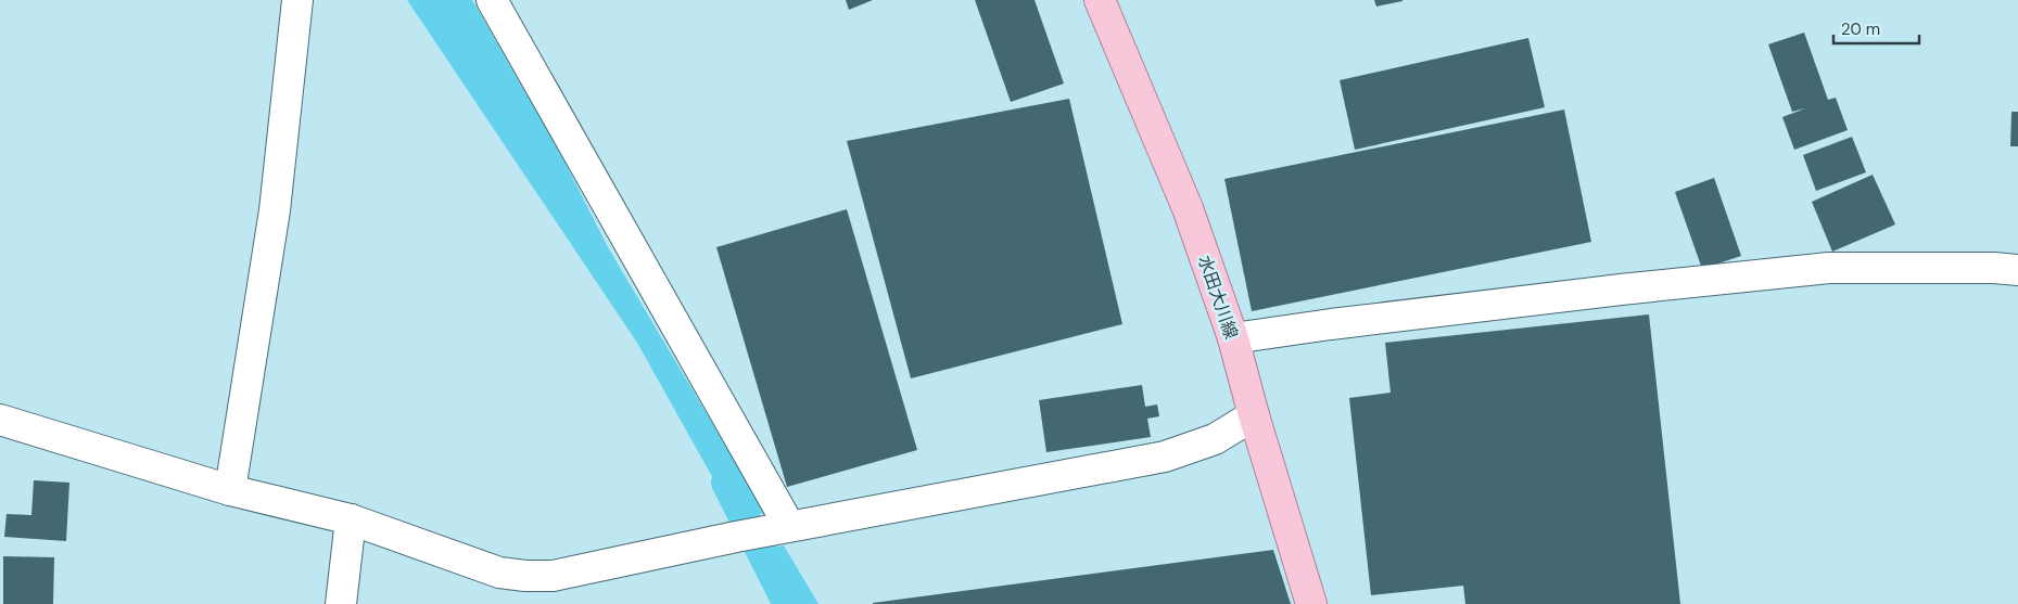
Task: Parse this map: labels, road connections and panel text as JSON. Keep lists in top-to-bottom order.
{
  "streets": {
    "main road": ["水田大川線"]
  },
  "scale_bar": "20 m"
}
